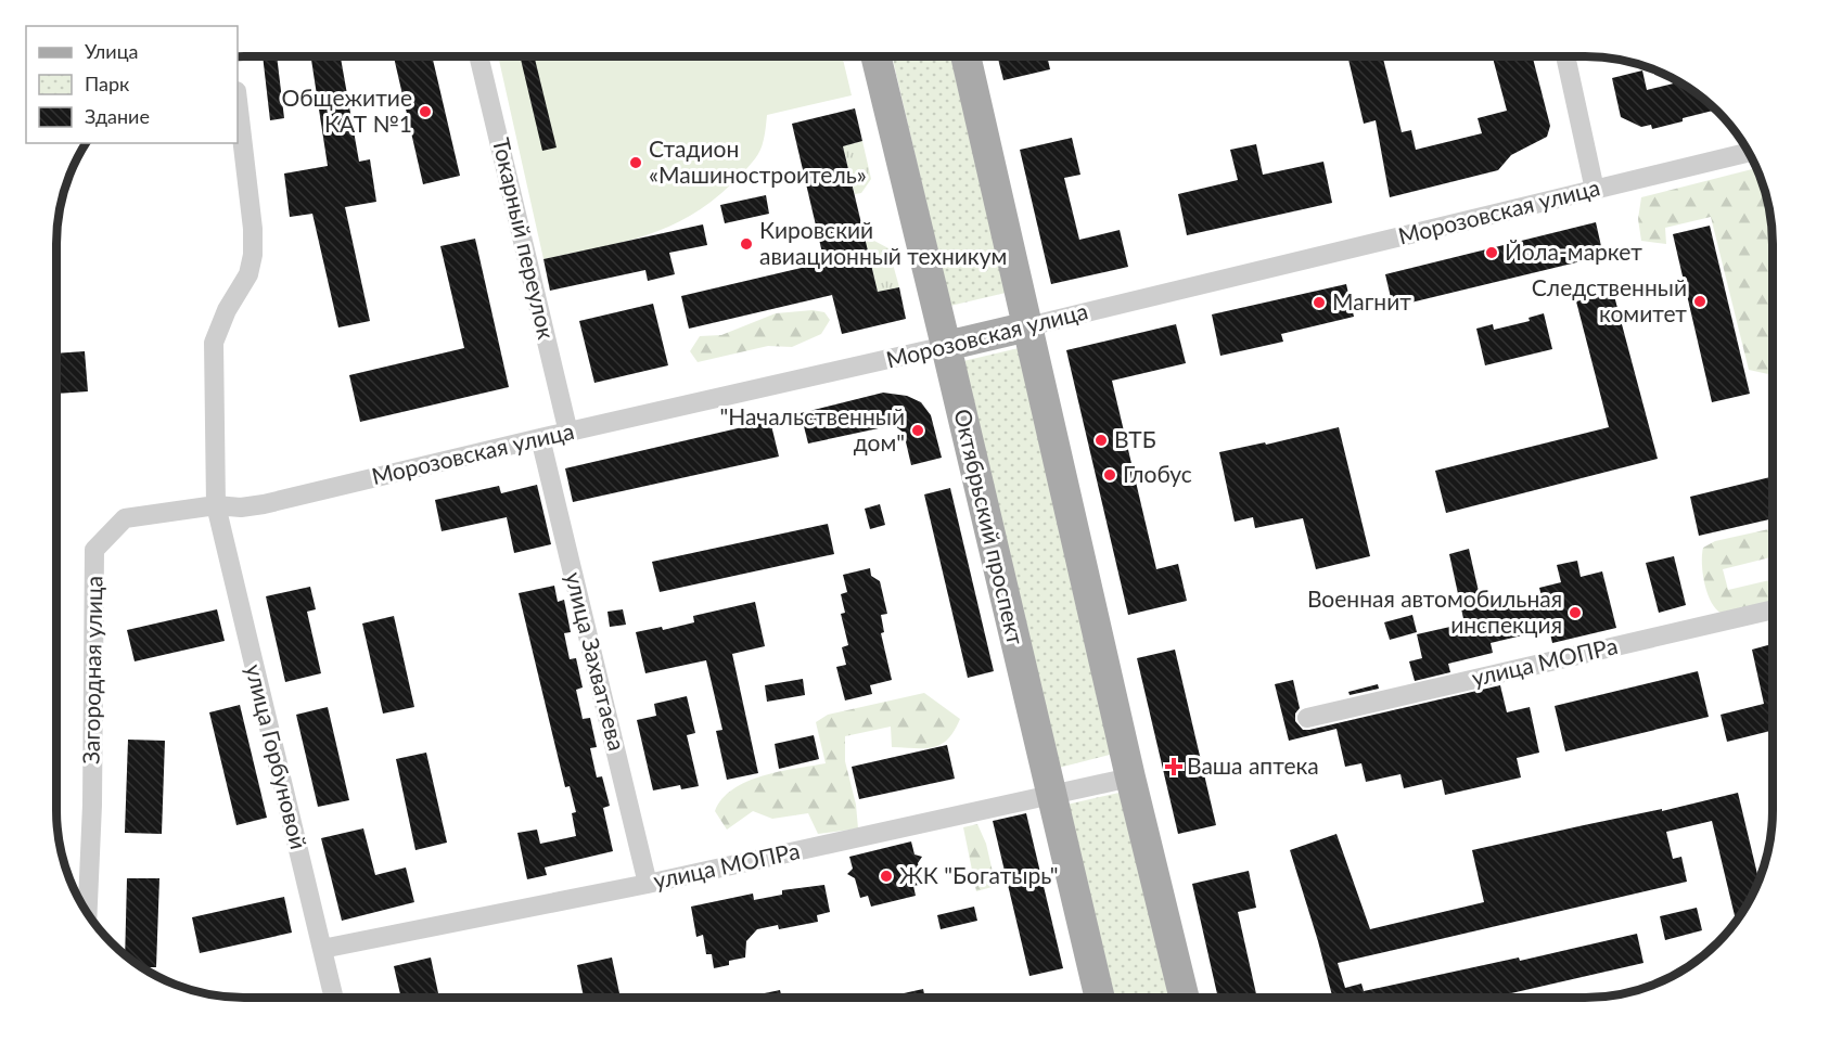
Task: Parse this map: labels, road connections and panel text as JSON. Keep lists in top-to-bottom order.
{
  "streets": {
    "main road": ["Морозовская улица", "Октябрьский проспект"],
    "street": [
      "Токарный переулок",
      "улица Захватаева",
      "улица МОПРа",
      "Загородная улица",
      "улица Горбуновой"
    ]
  },
  "crossings": [
    ["Морозовская улица", "Токарный переулок"],
    ["Морозовская улица", "Октябрьский проспект"],
    ["Морозовская улица", "улица Захватаева"],
    ["Морозовская улица", "Загородная улица"],
    ["Морозовская улица", "улица Горбуновой"],
    ["Октябрьский проспект", "улица МОПРа"],
    ["улица Захватаева", "улица МОПРа"],
    ["улица МОПРа", "улица Горбуновой"],
    ["Загородная улица", "улица Горбуновой"]
  ],
  "places": {
    "other": [
      "Общежитие КАТ №1",
      "Стадион «Машиностроитель»",
      "Кировский авиационный техникум",
      "Йола-маркет",
      "Следственный комитет",
      "Магнит",
      "\"Начальственный дом\"",
      "ВТБ",
      "Глобус",
      "Военная автомобильная инспекция",
      "ЖК \"Богатырь\""
    ],
    "health": ["Ваша аптека"]
  },
  "legend": ["Улица", "Парк", "Здание"]
}
